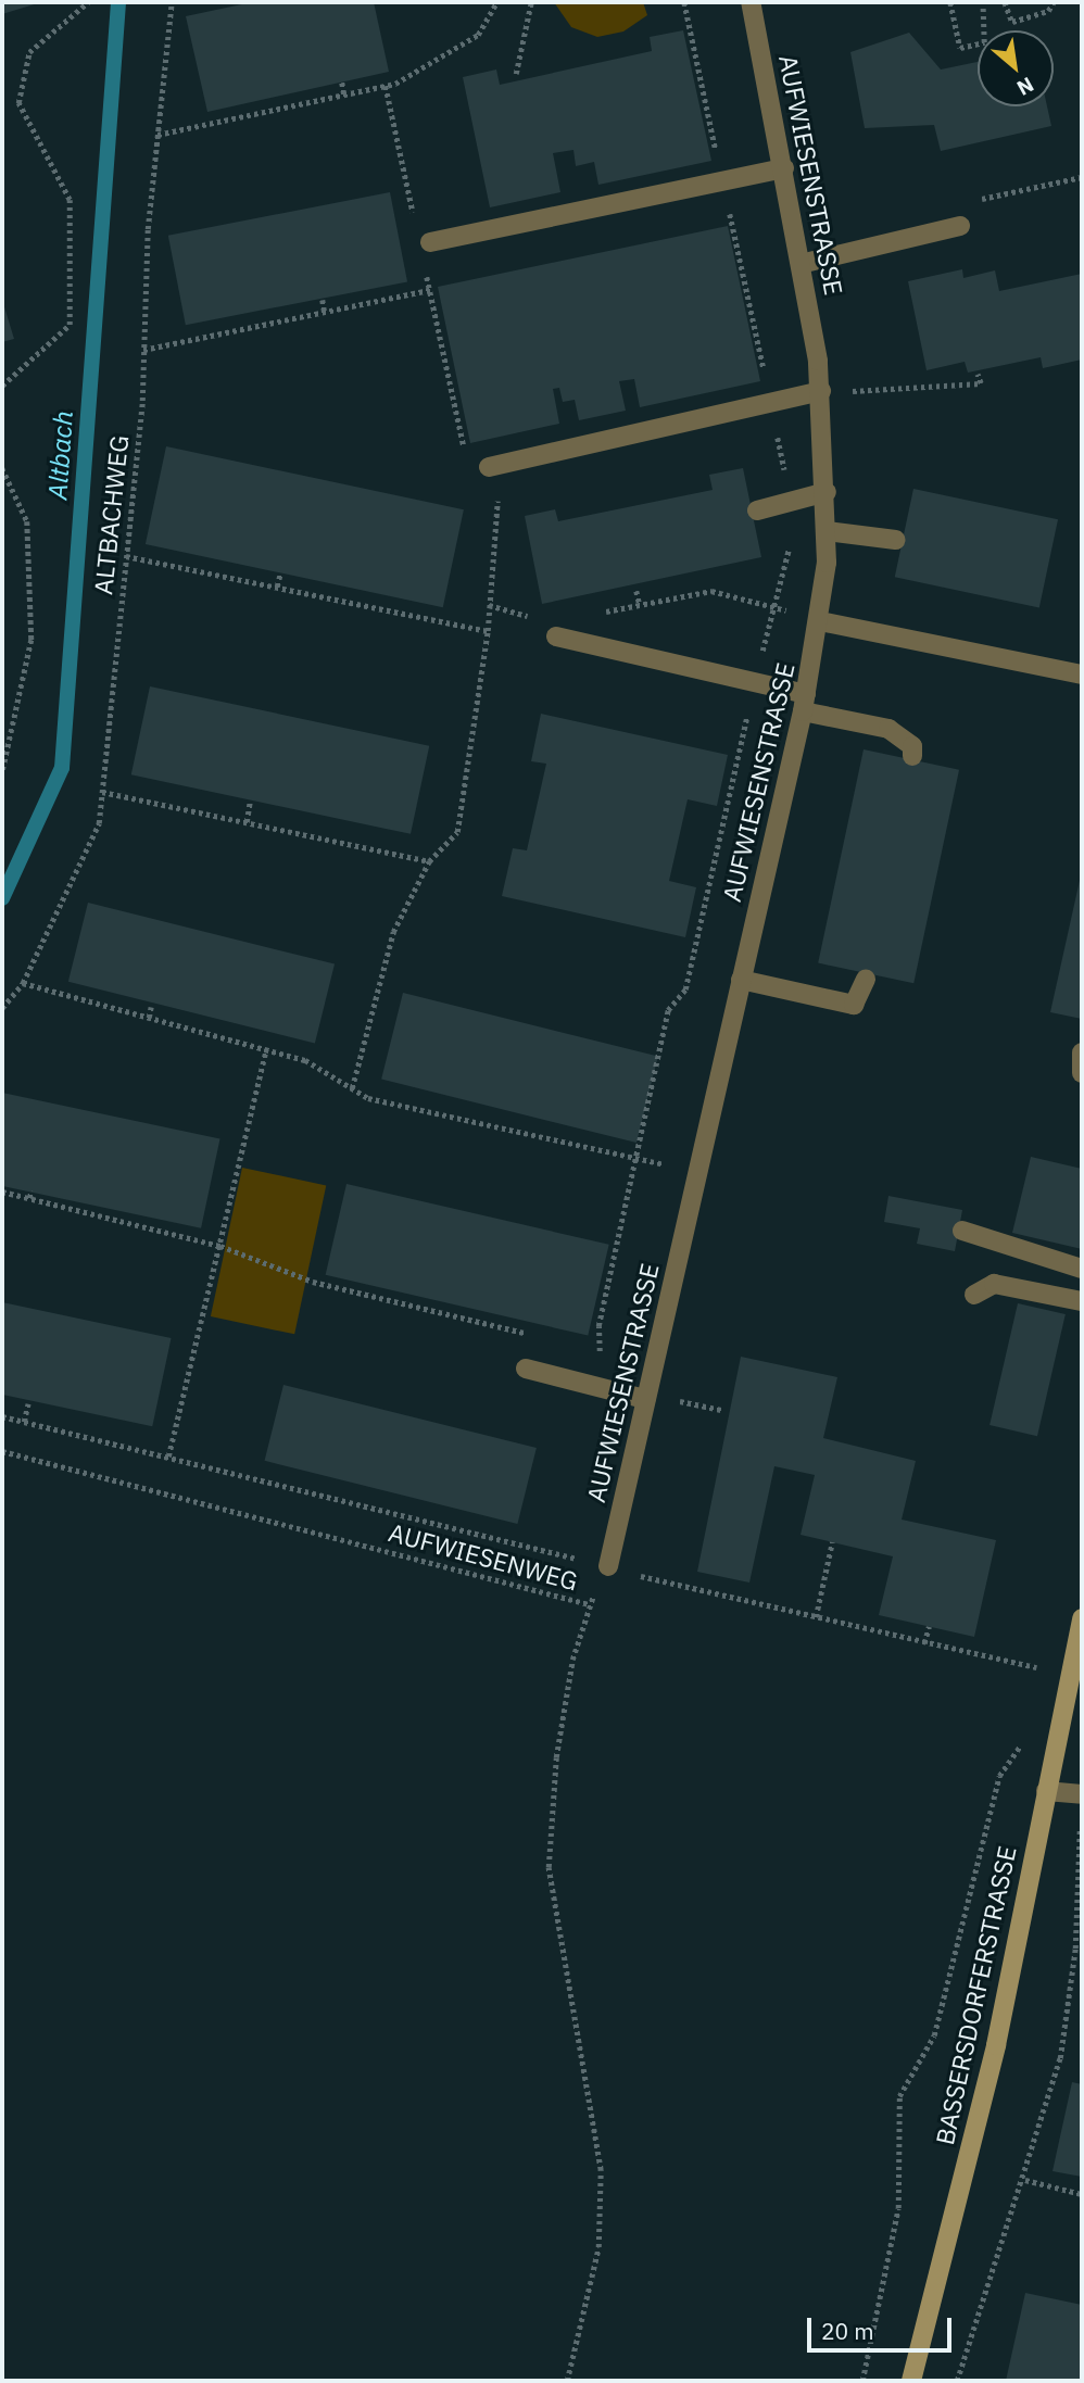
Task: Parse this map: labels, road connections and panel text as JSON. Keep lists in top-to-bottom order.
{
  "streets": {
    "street": ["AUFWIESENSTRASSE", "BASSERSDORFERSTRASSE"],
    "path": ["ALTBACHWEG", "AUFWIESENWEG"]
  },
  "water": ["Altbach"],
  "scale_bar": "20 m",
  "north": "bottom right"
}
